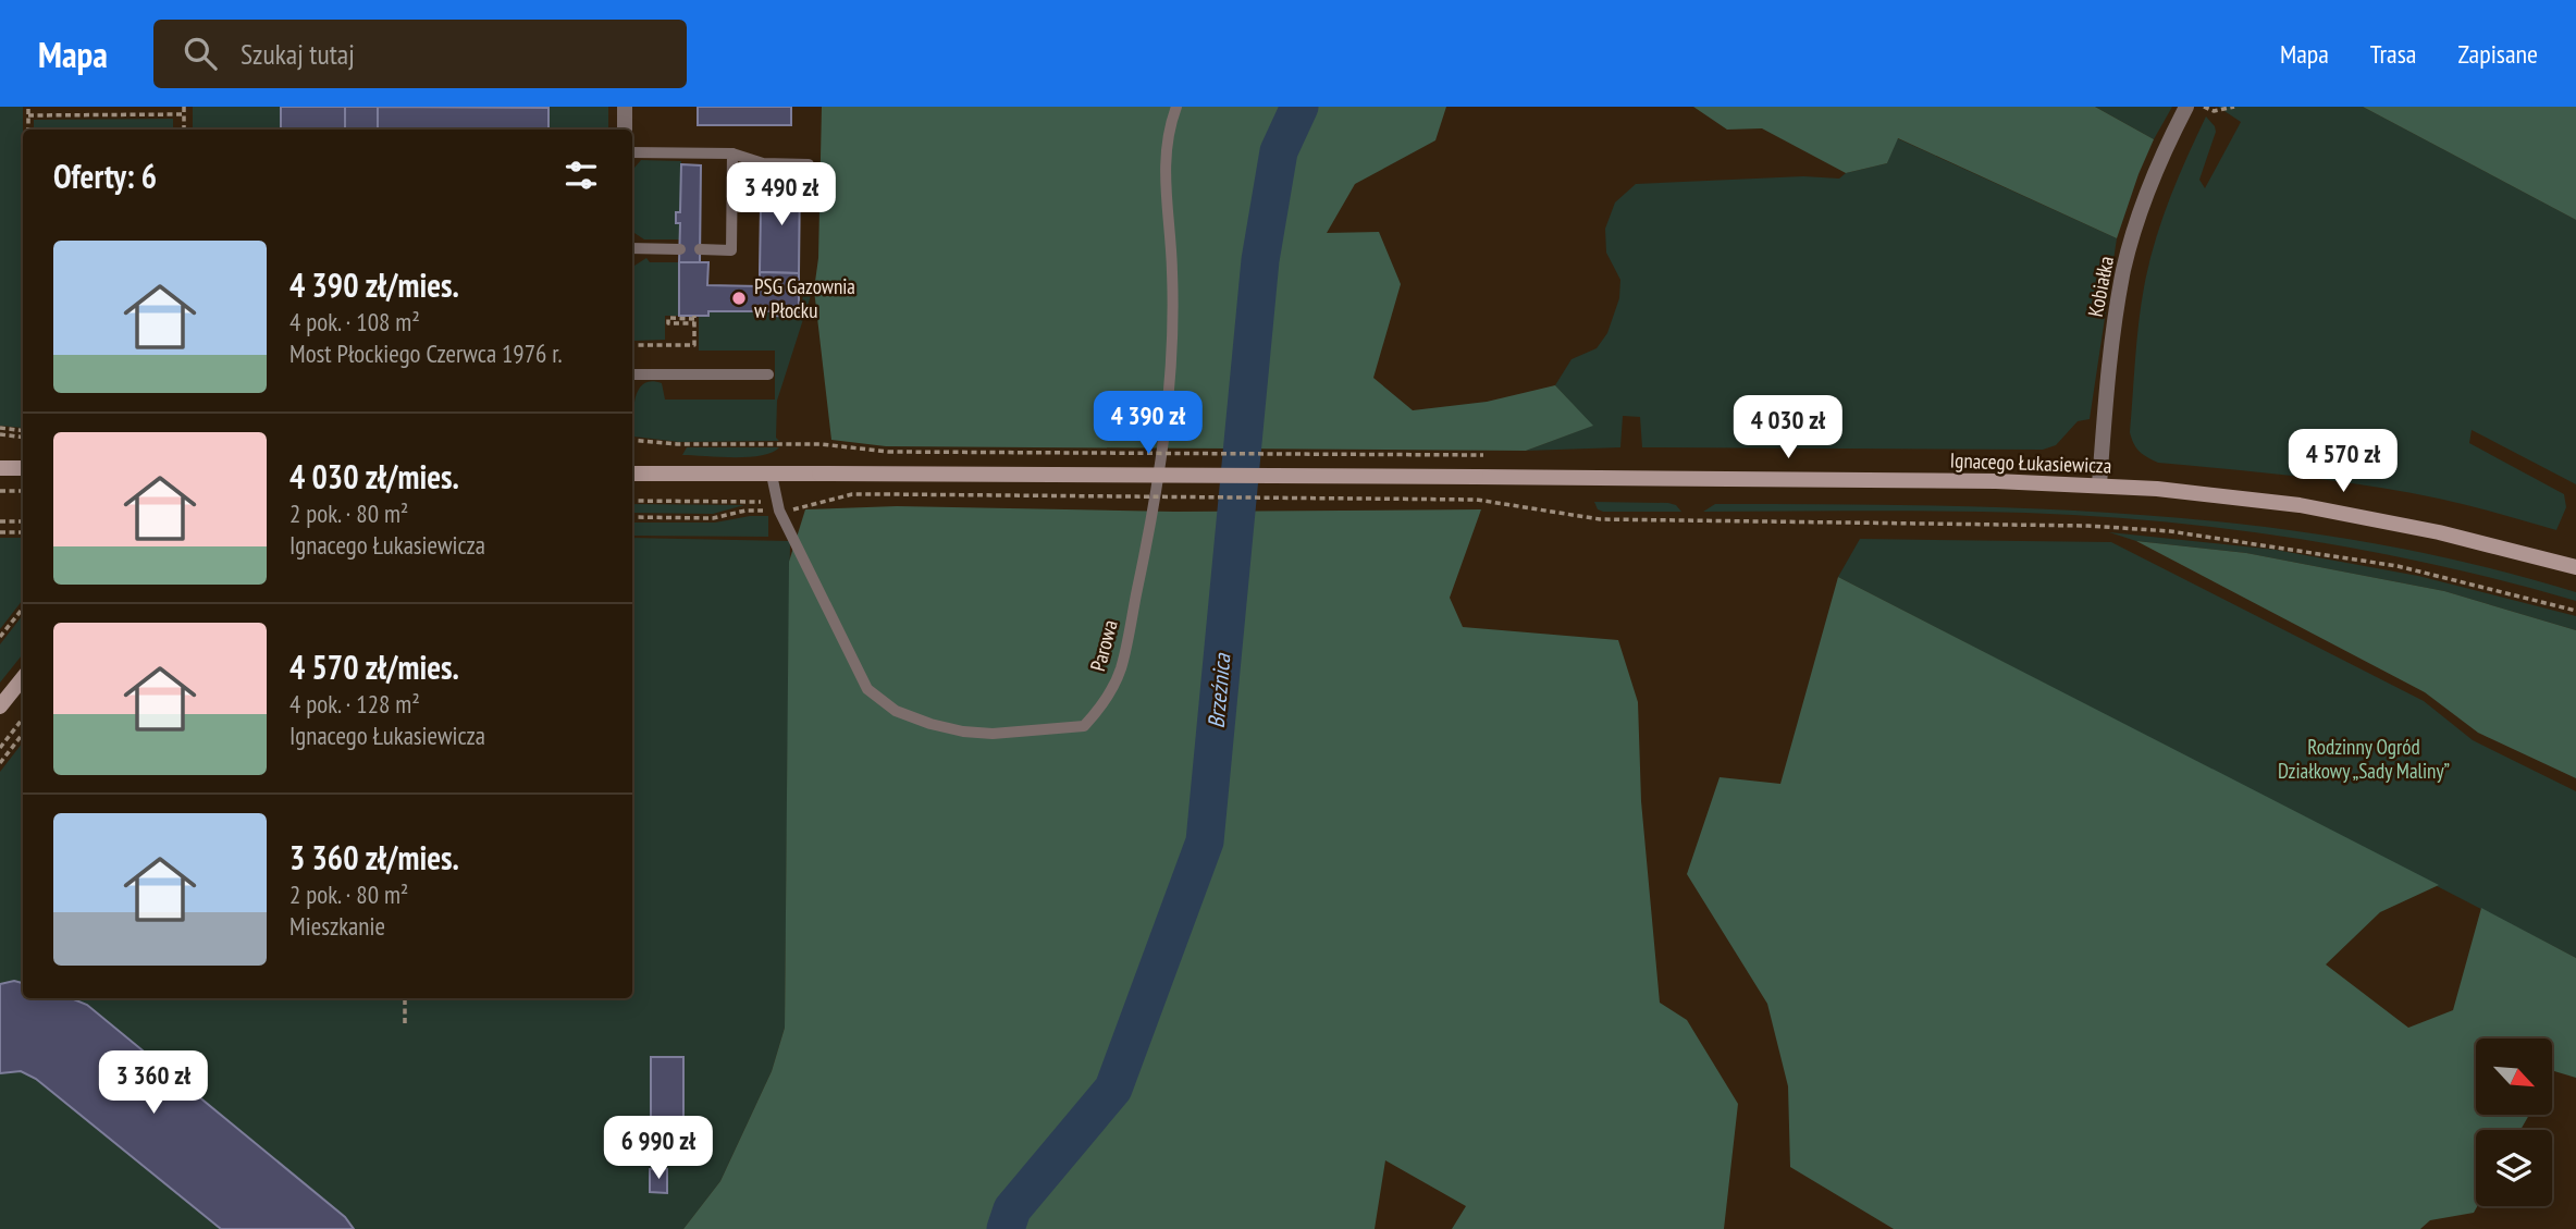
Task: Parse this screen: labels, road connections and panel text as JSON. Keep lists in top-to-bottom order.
{
  "streets": {
    "street": ["Kobiałka", "Ignacego Łukasiewicza"],
    "lane": ["Parowa"]
  },
  "crossings": [
    ["Kobiałka", "Ignacego Łukasiewicza"],
    ["Ignacego Łukasiewicza", "Parowa"]
  ],
  "water": ["Brzeźnica"],
  "parks": ["Rodzinny Ogród Działkowy „Sady Maliny”"],
  "places": ["PSG Gazownia w Płocku"],
  "north": "bottom right",
  "page": {
    "header": "Mapa",
    "search": "Szukaj tutaj",
    "nav": ["Mapa", "Trasa", "Zapisane"],
    "heading": "Oferty: 6",
    "price": [
      "3 490 zł",
      "4 390 zł",
      "4 030 zł",
      "4 570 zł",
      "3 360 zł",
      "6 990 zł"
    ],
    "list": [
      {
        "name": "4 390 zł/mies.",
        "note": "4 pok. · 108 m² · Most Płockiego Czerwca 1976 r."
      },
      {
        "name": "4 030 zł/mies.",
        "note": "2 pok. · 80 m² · Ignacego Łukasiewicza"
      },
      {
        "name": "4 570 zł/mies.",
        "note": "4 pok. · 128 m² · Ignacego Łukasiewicza"
      },
      {
        "name": "3 360 zł/mies.",
        "note": "2 pok. · 80 m² · Mieszkanie"
      }
    ]
  }
}
